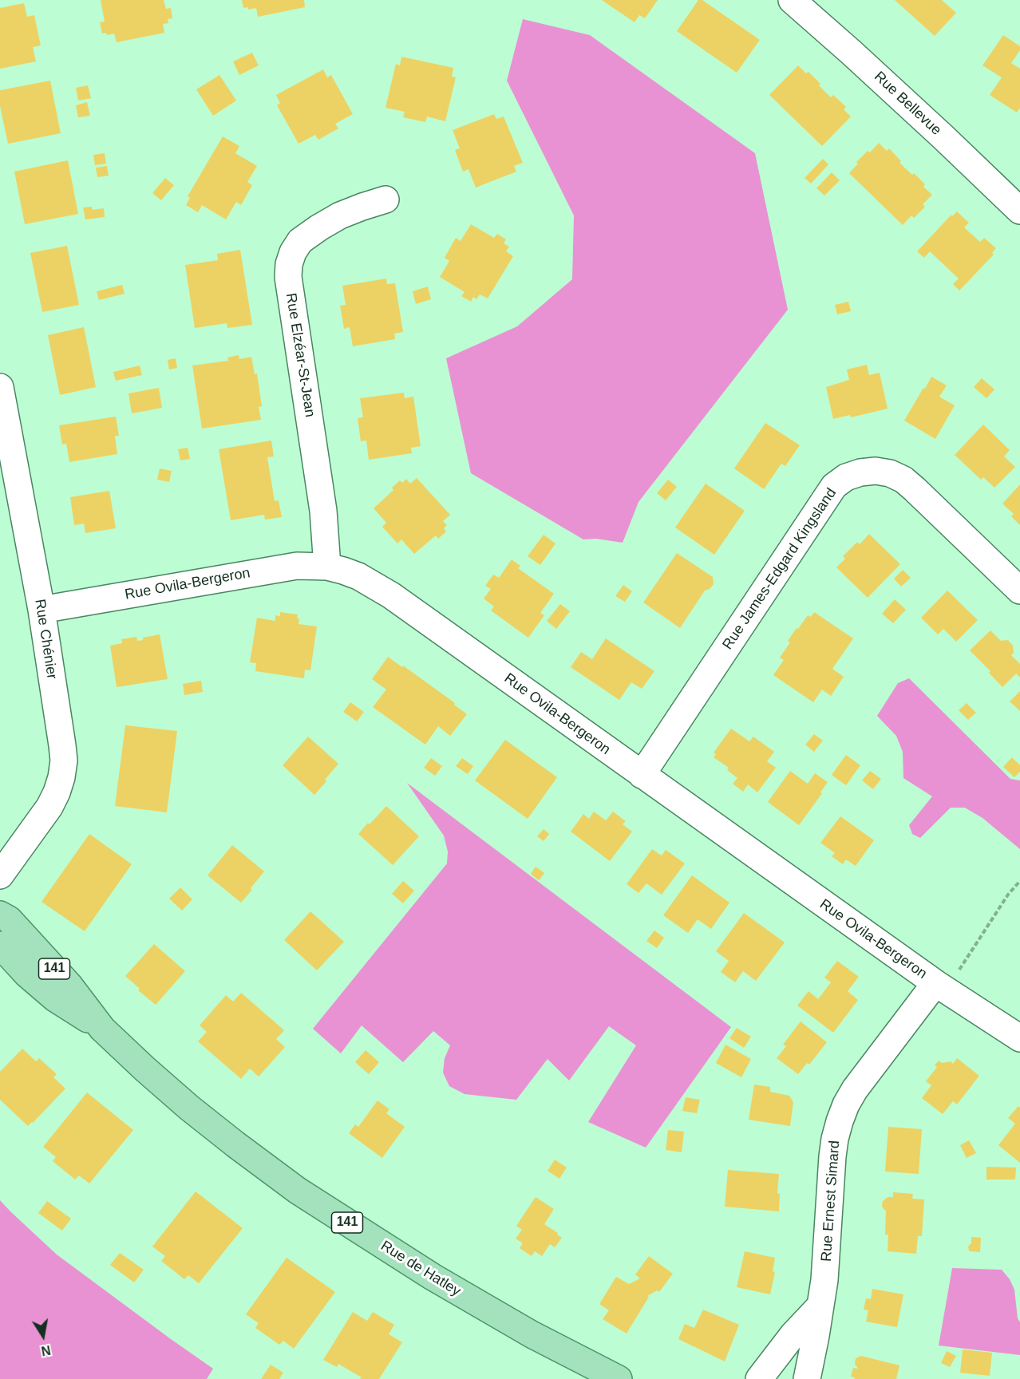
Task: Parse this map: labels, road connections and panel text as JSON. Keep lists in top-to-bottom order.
{
  "streets": {
    "main road": ["141", "Rue de Hatley"],
    "street": [
      "Rue Bellevue",
      "Rue Elzéar-St-Jean",
      "Rue James-Edgard Kingsland",
      "Rue Ovila-Bergeron",
      "Rue Chénier",
      "Rue Ernest Simard"
    ]
  },
  "crossings": [
    ["Rue Elzéar-St-Jean", "Rue Ovila-Bergeron"],
    ["Rue James-Edgard Kingsland", "Rue Ovila-Bergeron"],
    ["Rue Ovila-Bergeron", "Rue Chénier"],
    ["Rue Ovila-Bergeron", "Rue Ernest Simard"]
  ],
  "north": "bottom"
}
